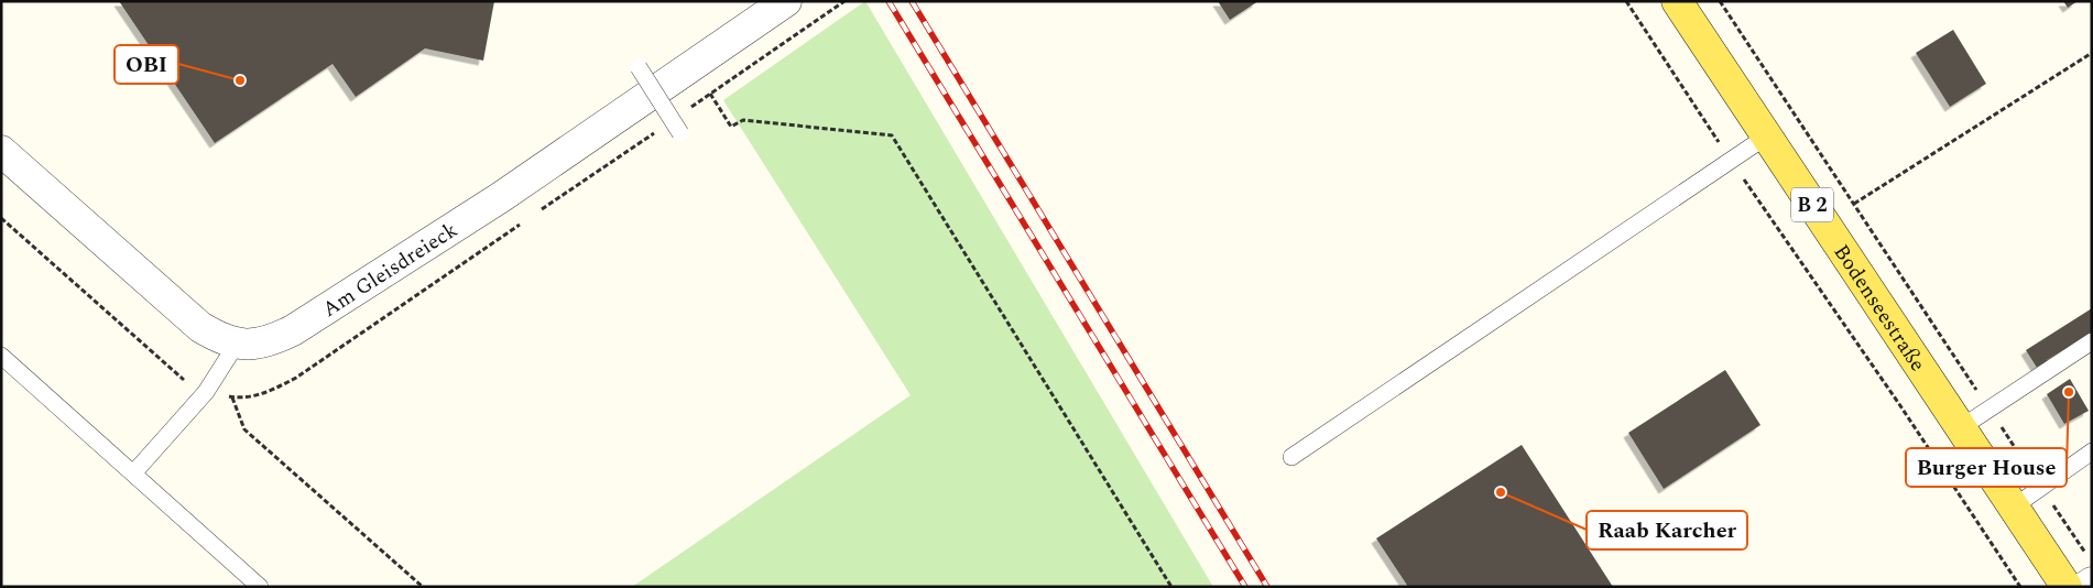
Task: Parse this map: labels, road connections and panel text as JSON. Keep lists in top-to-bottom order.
{
  "streets": {
    "main road": ["B 2", "Bodenseestraße"],
    "street": ["Am Gleisdreieck"]
  },
  "places": ["OBI", "Burger House", "Raab Karcher"]
}
